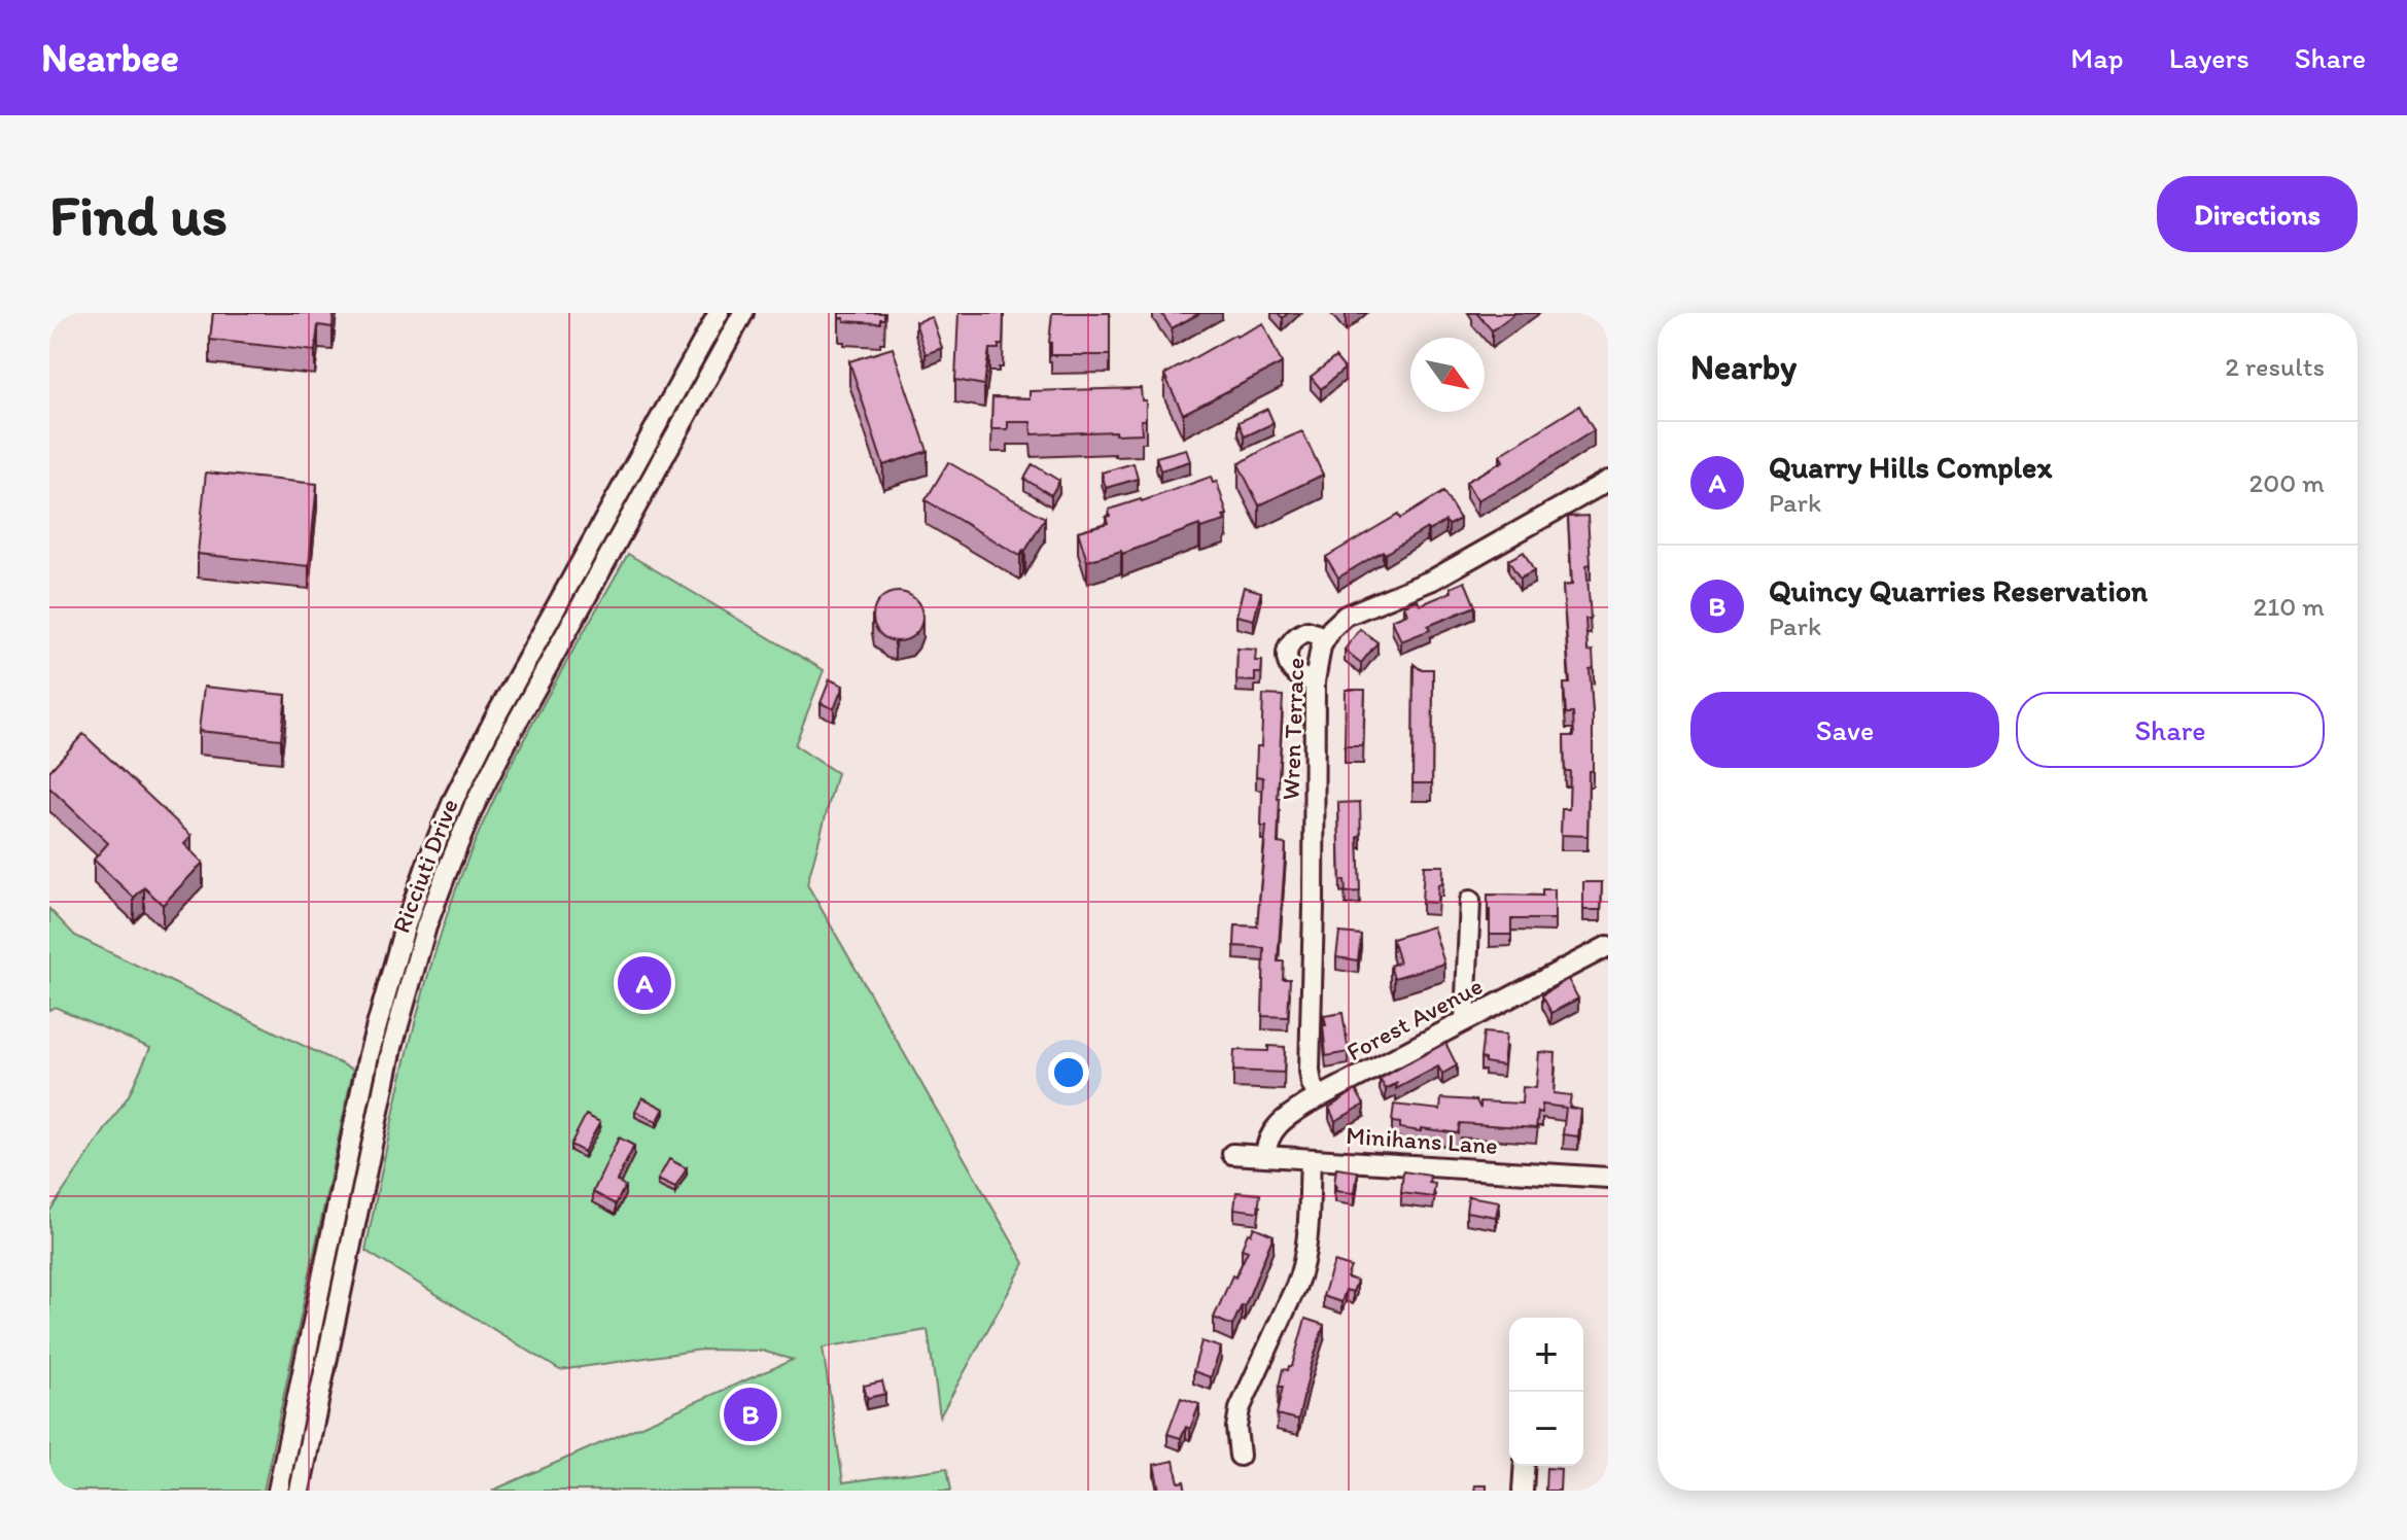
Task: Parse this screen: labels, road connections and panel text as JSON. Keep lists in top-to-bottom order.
{
  "streets": {
    "street": [
      "Wren Terrace",
      "Ricciuti Drive",
      "Forest Avenue",
      "Minihans Lane"
    ]
  },
  "crossings": [
    ["Wren Terrace", "Forest Avenue"],
    ["Forest Avenue", "Minihans Lane"]
  ],
  "north": "bottom right",
  "page": {
    "header": "Nearbee",
    "nav": ["Map", "Layers", "Share"],
    "buttons": [
      "Directions",
      ["Save", "Share"]
    ],
    "title": "Find us",
    "heading": ["Nearby", "2 results"],
    "list": [
      {
        "mark": "A",
        "name": "Quarry Hills Complex",
        "note": "Park",
        "value": "200 m"
      },
      {
        "mark": "B",
        "name": "Quincy Quarries Reservation",
        "note": "Park",
        "value": "210 m"
      }
    ],
    "pins": ["A", "B"],
    "map_buttons": ["+", "−"]
  }
}
